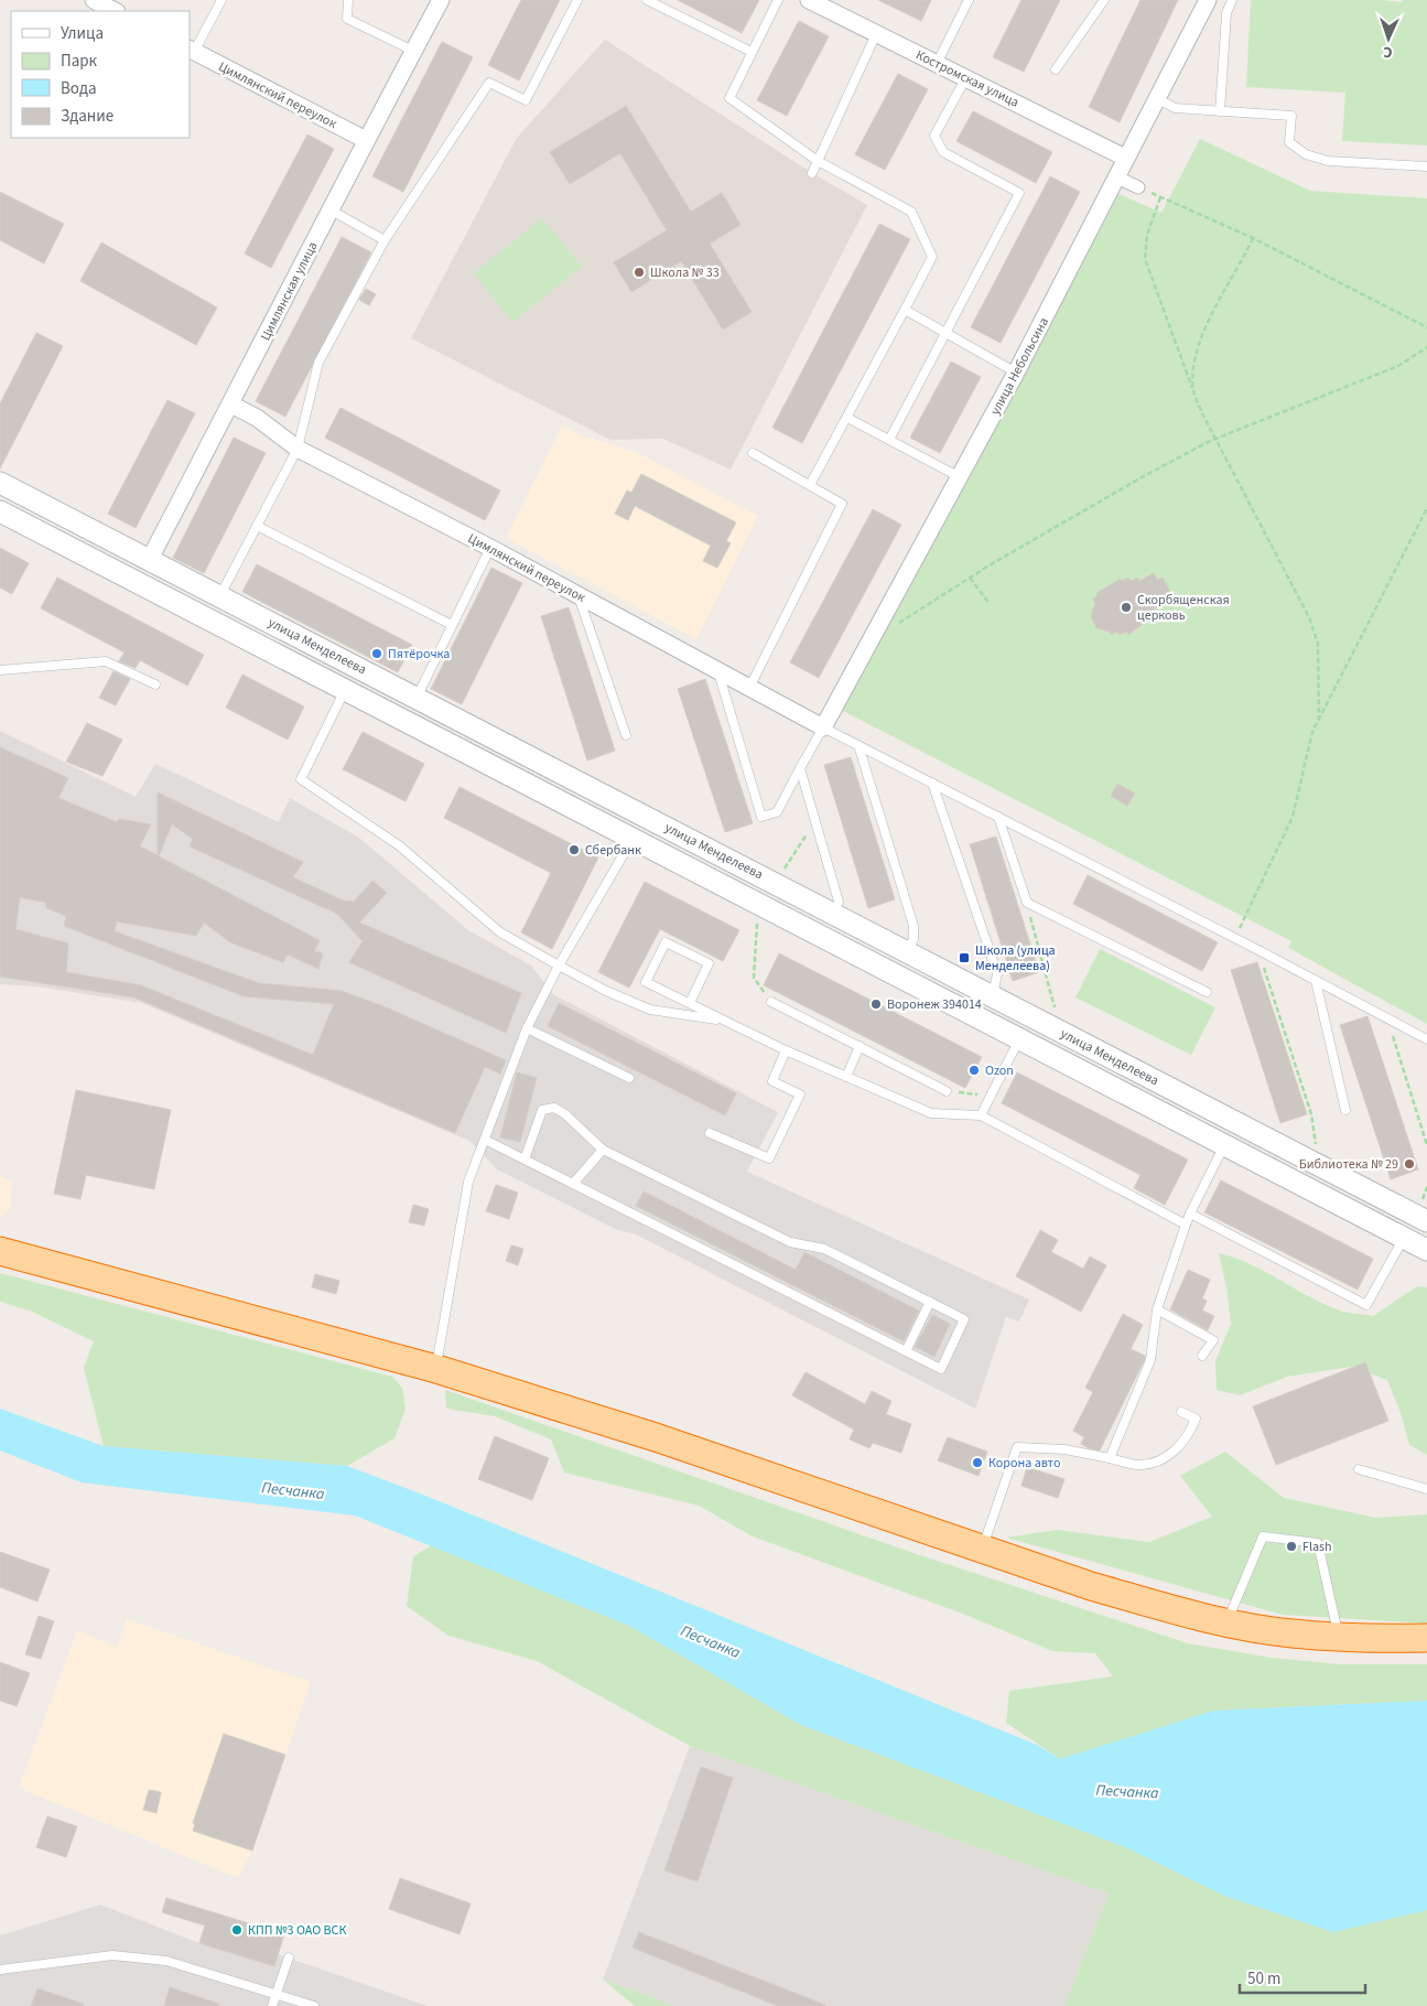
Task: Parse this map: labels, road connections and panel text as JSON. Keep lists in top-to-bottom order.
{
  "streets": {
    "street": [
      "Костромская улица",
      "Цимлянский переулок",
      "Цимлянская улица",
      "улица Небольсина",
      "улица Менделеева"
    ]
  },
  "crossings": [
    ["Костромская улица", "улица Небольсина"],
    ["Цимлянский переулок", "Цимлянская улица"],
    ["Цимлянский переулок", "улица Небольсина"],
    ["Цимлянская улица", "улица Менделеева"]
  ],
  "water": ["Песчанка"],
  "places": {
    "other": [
      "Школа № 33",
      "Скорбященская церковь",
      "Пятёрочка",
      "Сбербанк",
      "Воронеж 394014",
      "Ozon",
      "Библиотека № 29",
      "Корона авто",
      "Flash",
      "КПП №3 ОАО ВСК"
    ],
    "transit": ["Школа (улица Менделеева)"]
  },
  "legend": [
    "Улица",
    "Парк",
    "Вода",
    "Здание"
  ],
  "scale_bar": "50 m",
  "north": "bottom"
}
